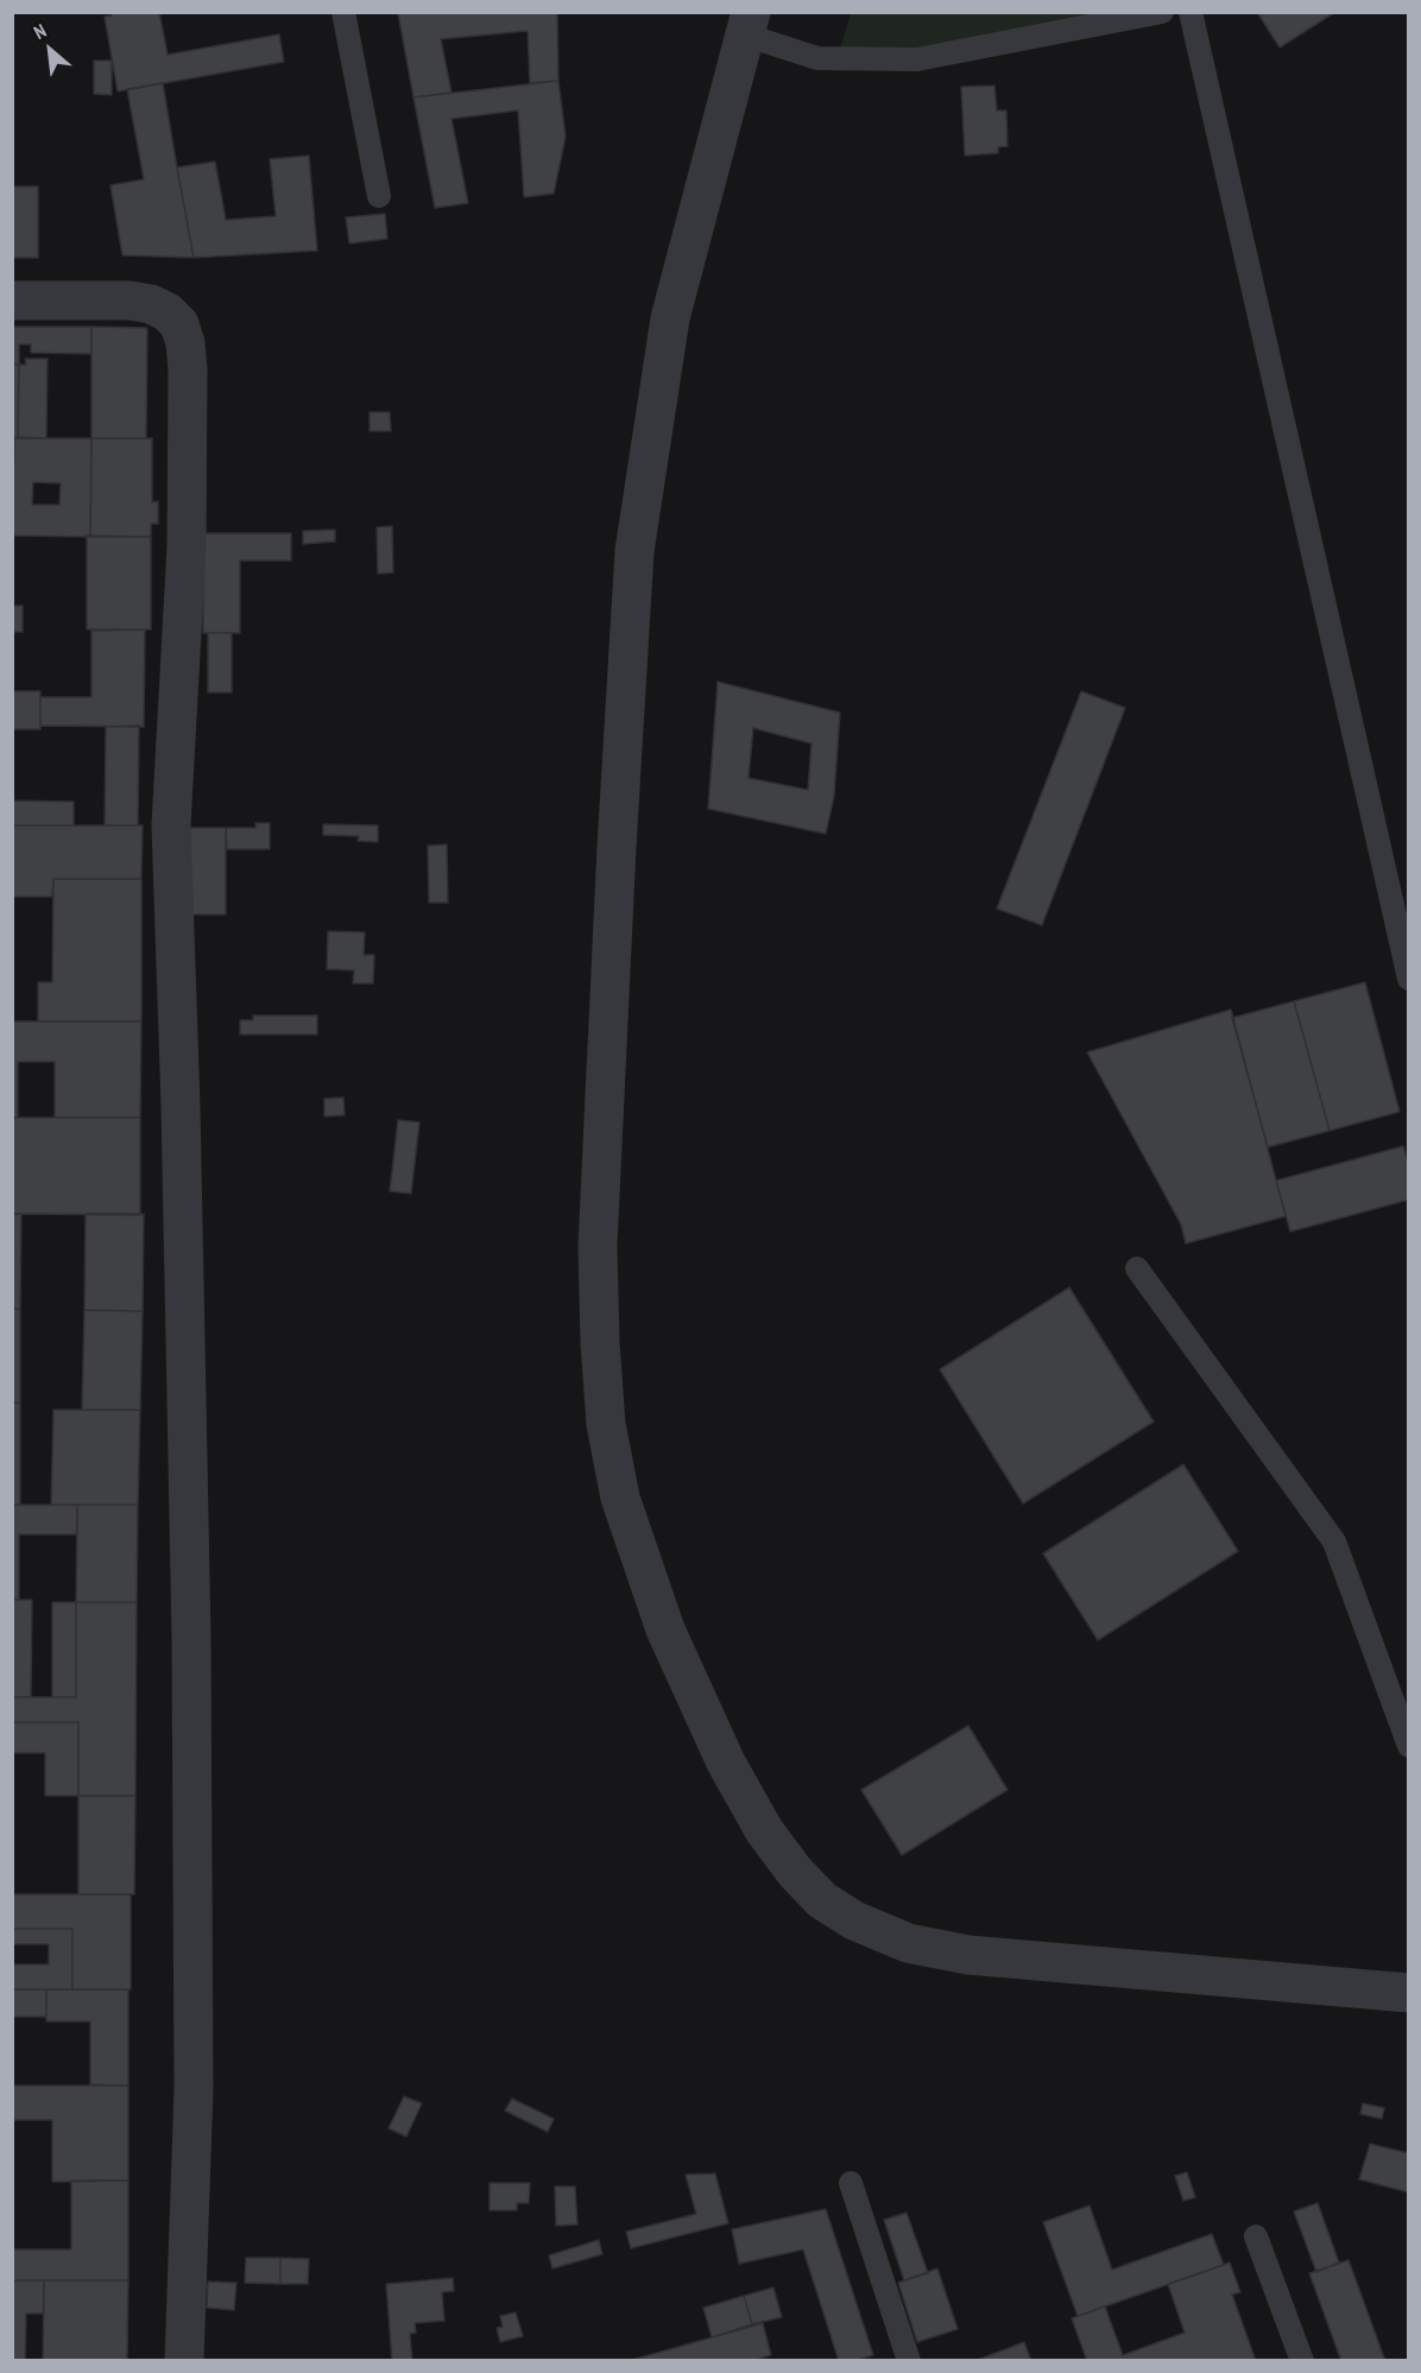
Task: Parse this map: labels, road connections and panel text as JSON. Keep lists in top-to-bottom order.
{
  "north": "top left"
}
